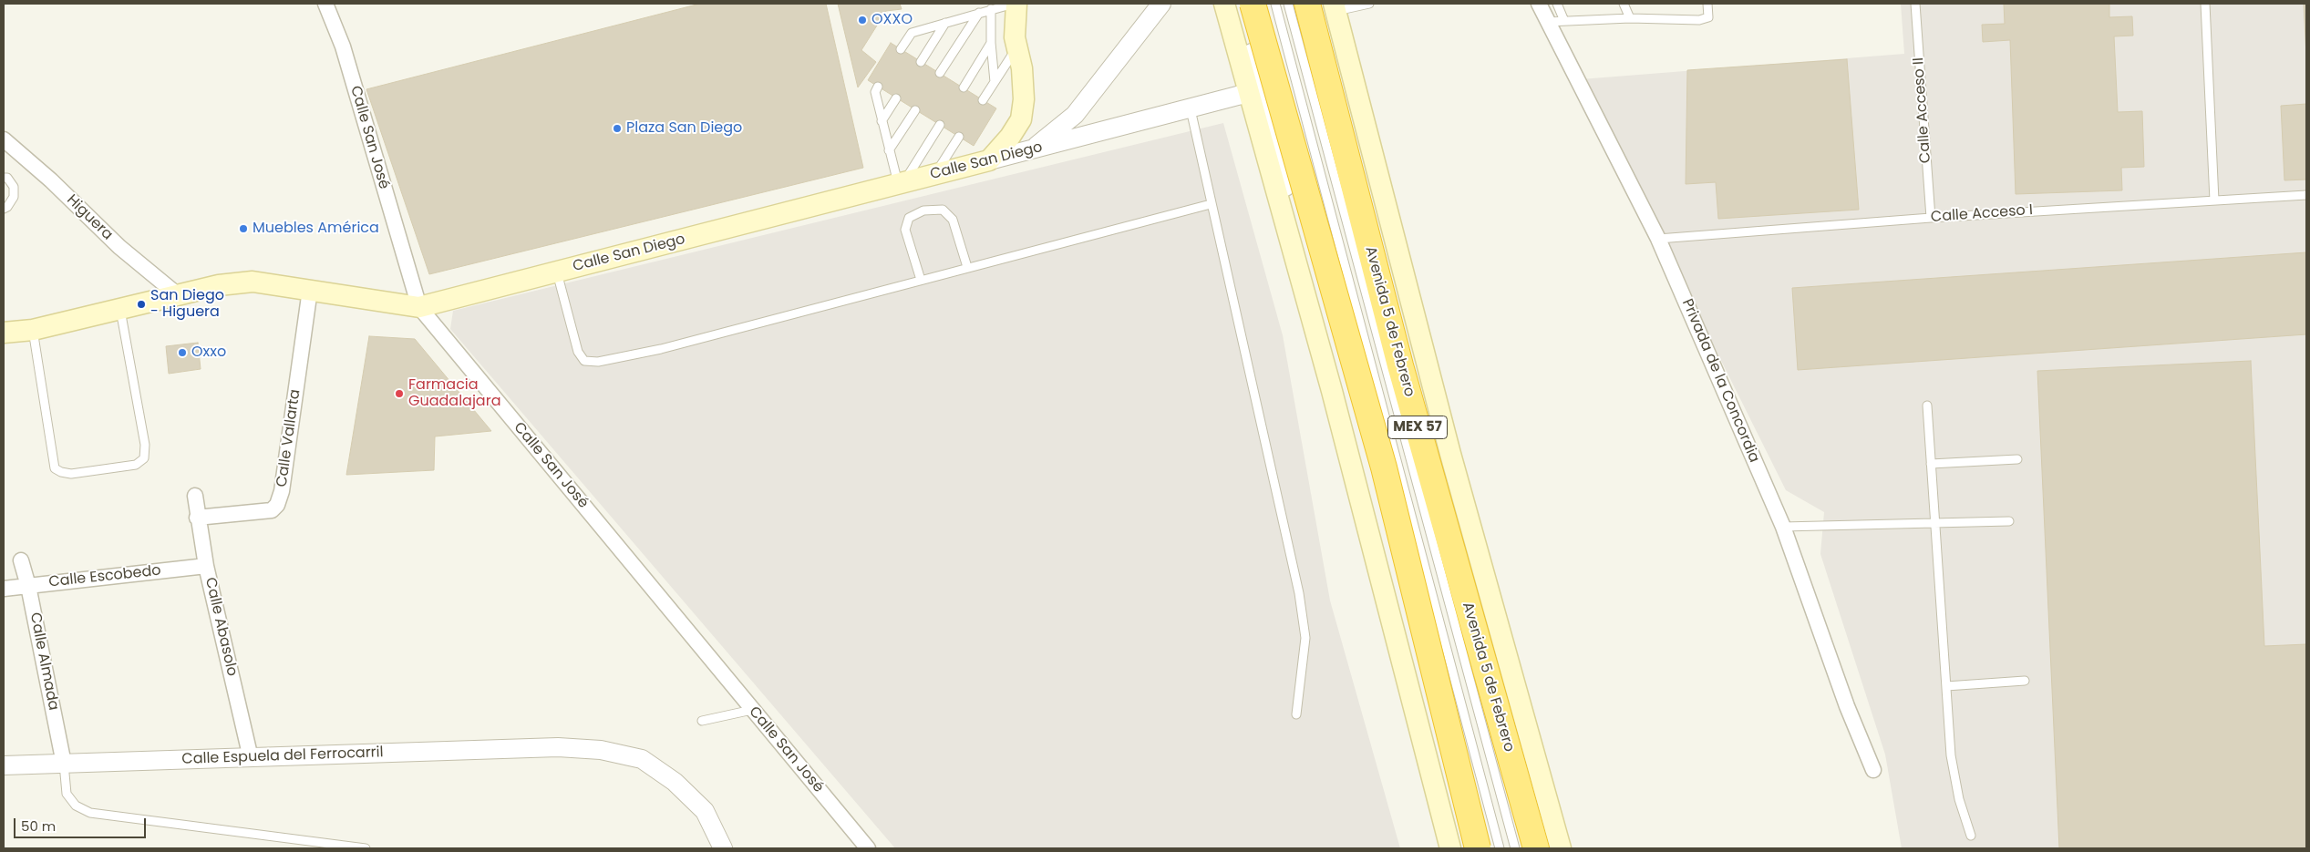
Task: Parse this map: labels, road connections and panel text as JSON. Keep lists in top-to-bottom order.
{
  "streets": {
    "highway": ["Avenida 5 de Febrero", "MEX 57"],
    "main road": ["Calle San Diego"],
    "street": [
      "Calle San José",
      "Higuera",
      "Privada de la Concordia",
      "Calle Vallarta",
      "Calle Escobedo",
      "Calle Abasolo",
      "Calle Almada",
      "Calle Espuela del Ferrocarril"
    ],
    "lane": ["Calle Acceso II", "Calle Acceso I"]
  },
  "crossings": [
    ["Calle Acceso II", "Calle Acceso I"],
    ["Calle San José", "Calle San Diego"],
    ["Calle San Diego", "Higuera"],
    ["Calle San Diego", "Calle Vallarta"],
    ["Calle Acceso I", "Privada de la Concordia"],
    ["Calle Vallarta", "Calle Abasolo"],
    ["Calle Escobedo", "Calle Abasolo"],
    ["Calle Escobedo", "Calle Almada"],
    ["Calle Abasolo", "Calle Espuela del Ferrocarril"],
    ["Calle Almada", "Calle Espuela del Ferrocarril"]
  ],
  "places": [
    "OXXO",
    "Plaza San Diego",
    "Muebles América",
    "San Diego - Higuera",
    "Oxxo",
    "Farmacia Guadalajara"
  ],
  "scale_bar": "50 m"
}
